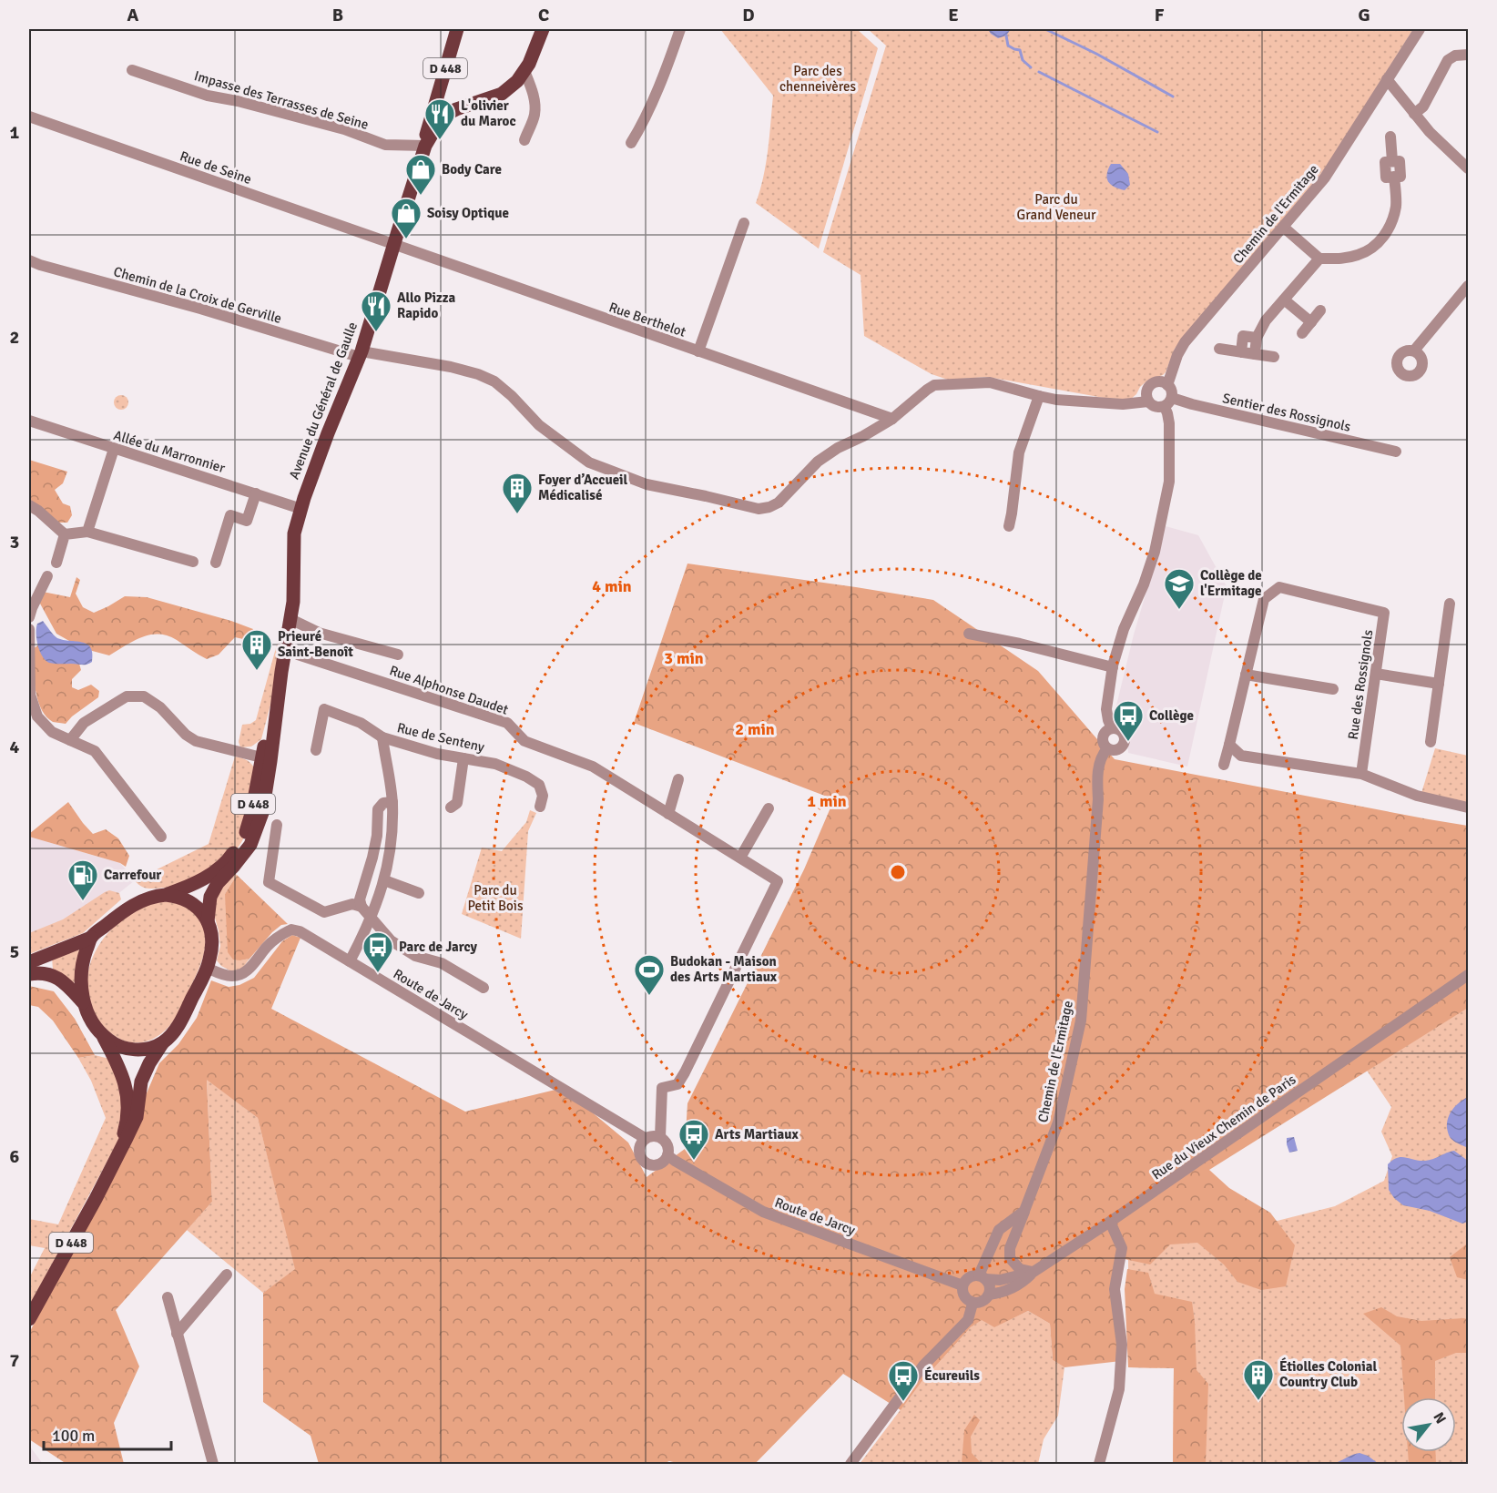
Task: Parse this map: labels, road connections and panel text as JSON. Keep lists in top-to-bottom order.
{
  "streets": {
    "main road": ["D 448", "Avenue du Général de Gaulle"],
    "street": [
      "Impasse des Terrasses de Seine",
      "Rue de Seine",
      "Chemin de l'Ermitage",
      "Chemin de la Croix de Gerville",
      "Rue Berthelot",
      "Sentier des Rossignols",
      "Allée du Marronnier",
      "Rue des Rossignols",
      "Rue Alphonse Daudet",
      "Rue de Senteny",
      "Route de Jarcy",
      "Rue du Vieux Chemin de Paris"
    ]
  },
  "crossings": [
    ["D 448", "Avenue du Général de Gaulle"],
    ["D 448", "Route de Jarcy"],
    ["Impasse des Terrasses de Seine", "Avenue du Général de Gaulle"],
    ["Rue de Seine", "Rue Berthelot"],
    ["Rue de Seine", "Avenue du Général de Gaulle"],
    ["Chemin de l'Ermitage", "Chemin de la Croix de Gerville"],
    ["Chemin de l'Ermitage", "Sentier des Rossignols"],
    ["Chemin de l'Ermitage", "Rue du Vieux Chemin de Paris"],
    ["Chemin de la Croix de Gerville", "Rue Berthelot"],
    ["Chemin de la Croix de Gerville", "Avenue du Général de Gaulle"],
    ["Chemin de la Croix de Gerville", "Sentier des Rossignols"],
    ["Rue Berthelot", "Avenue du Général de Gaulle"],
    ["Avenue du Général de Gaulle", "Allée du Marronnier"],
    ["Rue Alphonse Daudet", "Route de Jarcy"],
    ["Route de Jarcy", "Rue du Vieux Chemin de Paris"]
  ],
  "parks": ["Parc des chenneivères", "Parc du Grand Veneur", "Parc du Petit Bois"],
  "places": {
    "restaurant": ["L'olivier du Maroc", "Allo Pizza Rapido"],
    "shop": ["Body Care", "Soisy Optique"],
    "building": ["Foyer d’Accueil Médicalisé", "Prieuré Saint-Benoît", "Étiolles Colonial Country Club"],
    "school or university": ["Collège de l'Ermitage"],
    "bus stop": [
      "Collège",
      "Parc de Jarcy",
      "Arts Martiaux",
      "Écureuils"
    ],
    "fuel station": ["Carrefour"],
    "sports": ["Budokan - Maison des Arts Martiaux"]
  },
  "scale_bar": "100 m",
  "north": "top right",
  "grid": {
    "columns": [
      "A",
      "B",
      "C",
      "D",
      "E",
      "F",
      "G"
    ],
    "rows": [
      "1",
      "2",
      "3",
      "4",
      "5",
      "6",
      "7"
    ]
  },
  "rings": [
    "4 min",
    "3 min",
    "2 min",
    "1 min"
  ]
}
